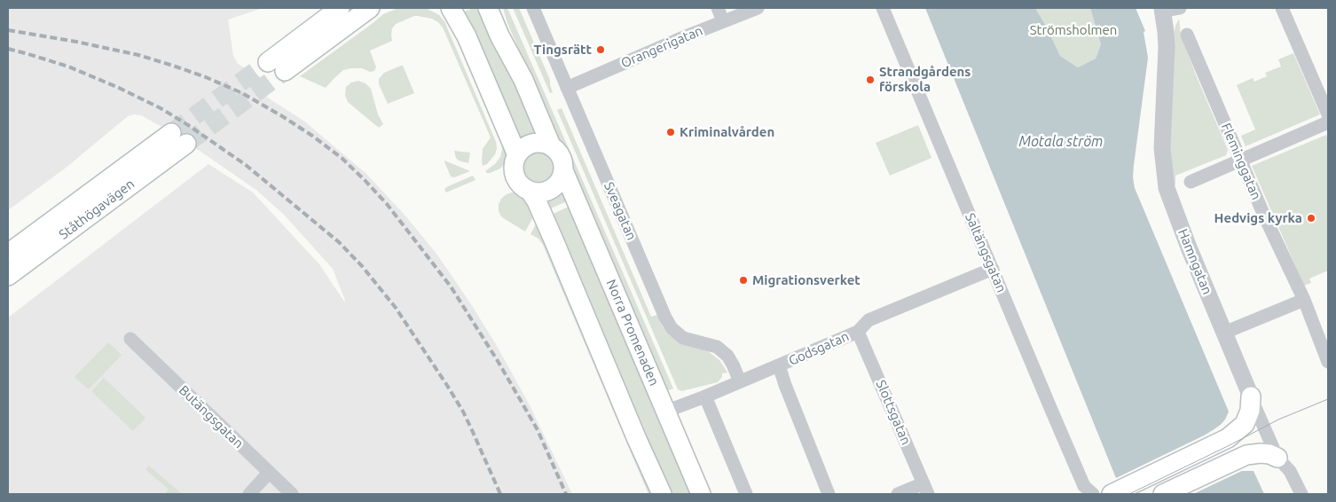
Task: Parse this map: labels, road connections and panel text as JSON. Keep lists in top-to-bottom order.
{
  "streets": {
    "main road": ["Ståthögavägen", "Norra Promenaden"],
    "street": [
      "Orangerigatan",
      "Fleminggatan",
      "Sveagatan",
      "Saltängsgatan",
      "Hamngatan",
      "Godsgatan",
      "Slottsgatan",
      "Butängsgatan"
    ]
  },
  "crossings": [
    ["Orangerigatan", "Sveagatan"],
    ["Sveagatan", "Godsgatan"],
    ["Saltängsgatan", "Godsgatan"],
    ["Norra Promenaden", "Godsgatan"],
    ["Godsgatan", "Slottsgatan"]
  ],
  "water": ["Motala ström"],
  "parks": ["Strömsholmen"],
  "places": [
    "Tingsrätt",
    "Strandgårdens förskola",
    "Kriminalvården",
    "Hedvigs kyrka",
    "Migrationsverket"
  ]
}
